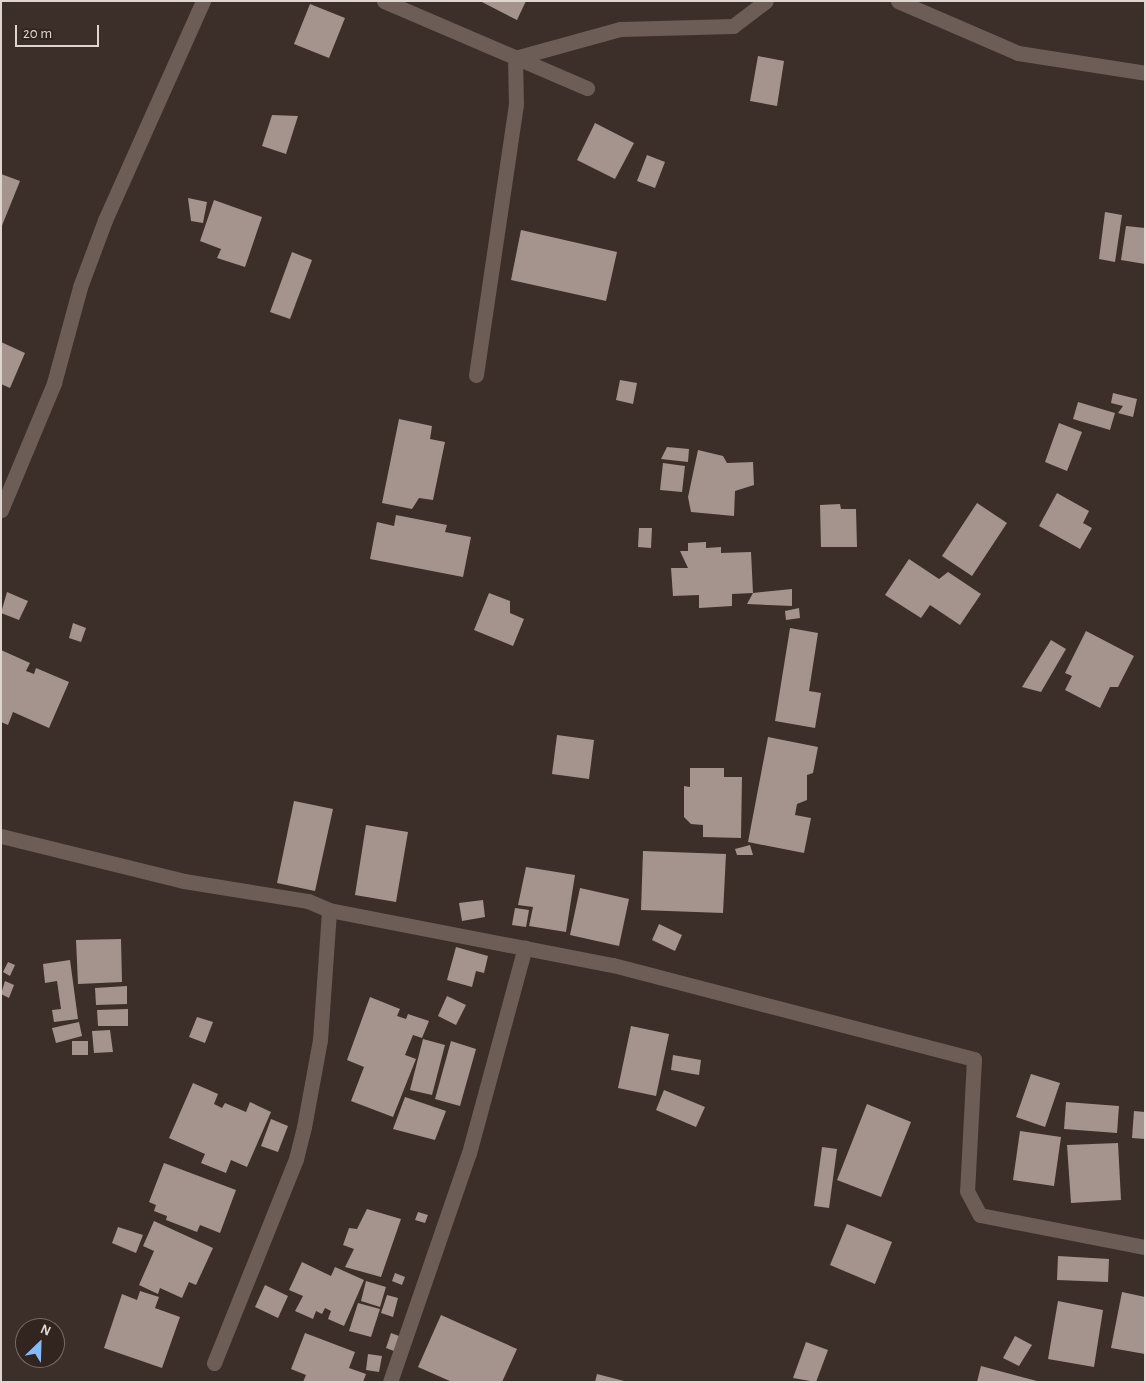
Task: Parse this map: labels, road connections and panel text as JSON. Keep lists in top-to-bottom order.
{
  "scale_bar": "20 m",
  "north": "top right"
}
